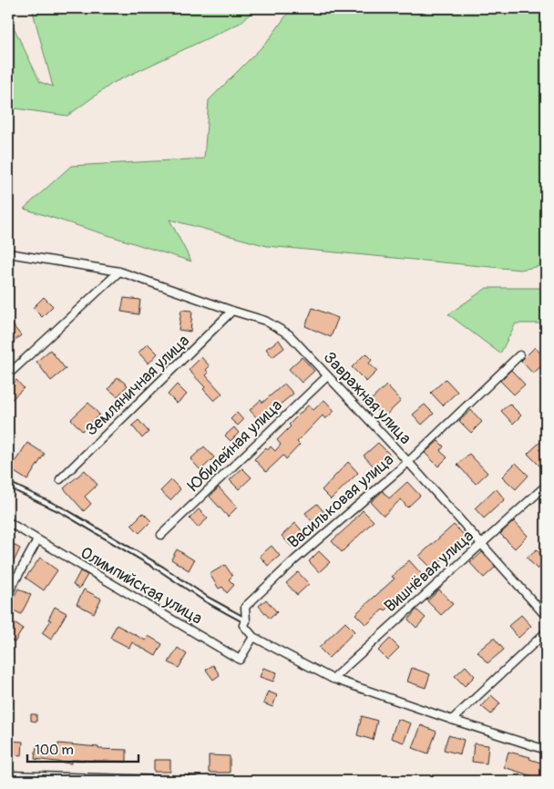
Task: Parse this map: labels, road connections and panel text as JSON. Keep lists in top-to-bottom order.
{
  "streets": {
    "street": [
      "Земляничная улица",
      "Завражная улица",
      "Юбилейная улица",
      "Васильковая улица",
      "Вишнёвая улица",
      "Олимпийская улица"
    ]
  },
  "crossings": [
    ["Земляничная улица", "Завражная улица"],
    ["Завражная улица", "Юбилейная улица"],
    ["Завражная улица", "Васильковая улица"],
    ["Завражная улица", "Вишнёвая улица"]
  ],
  "scale_bar": "100 m"
}
